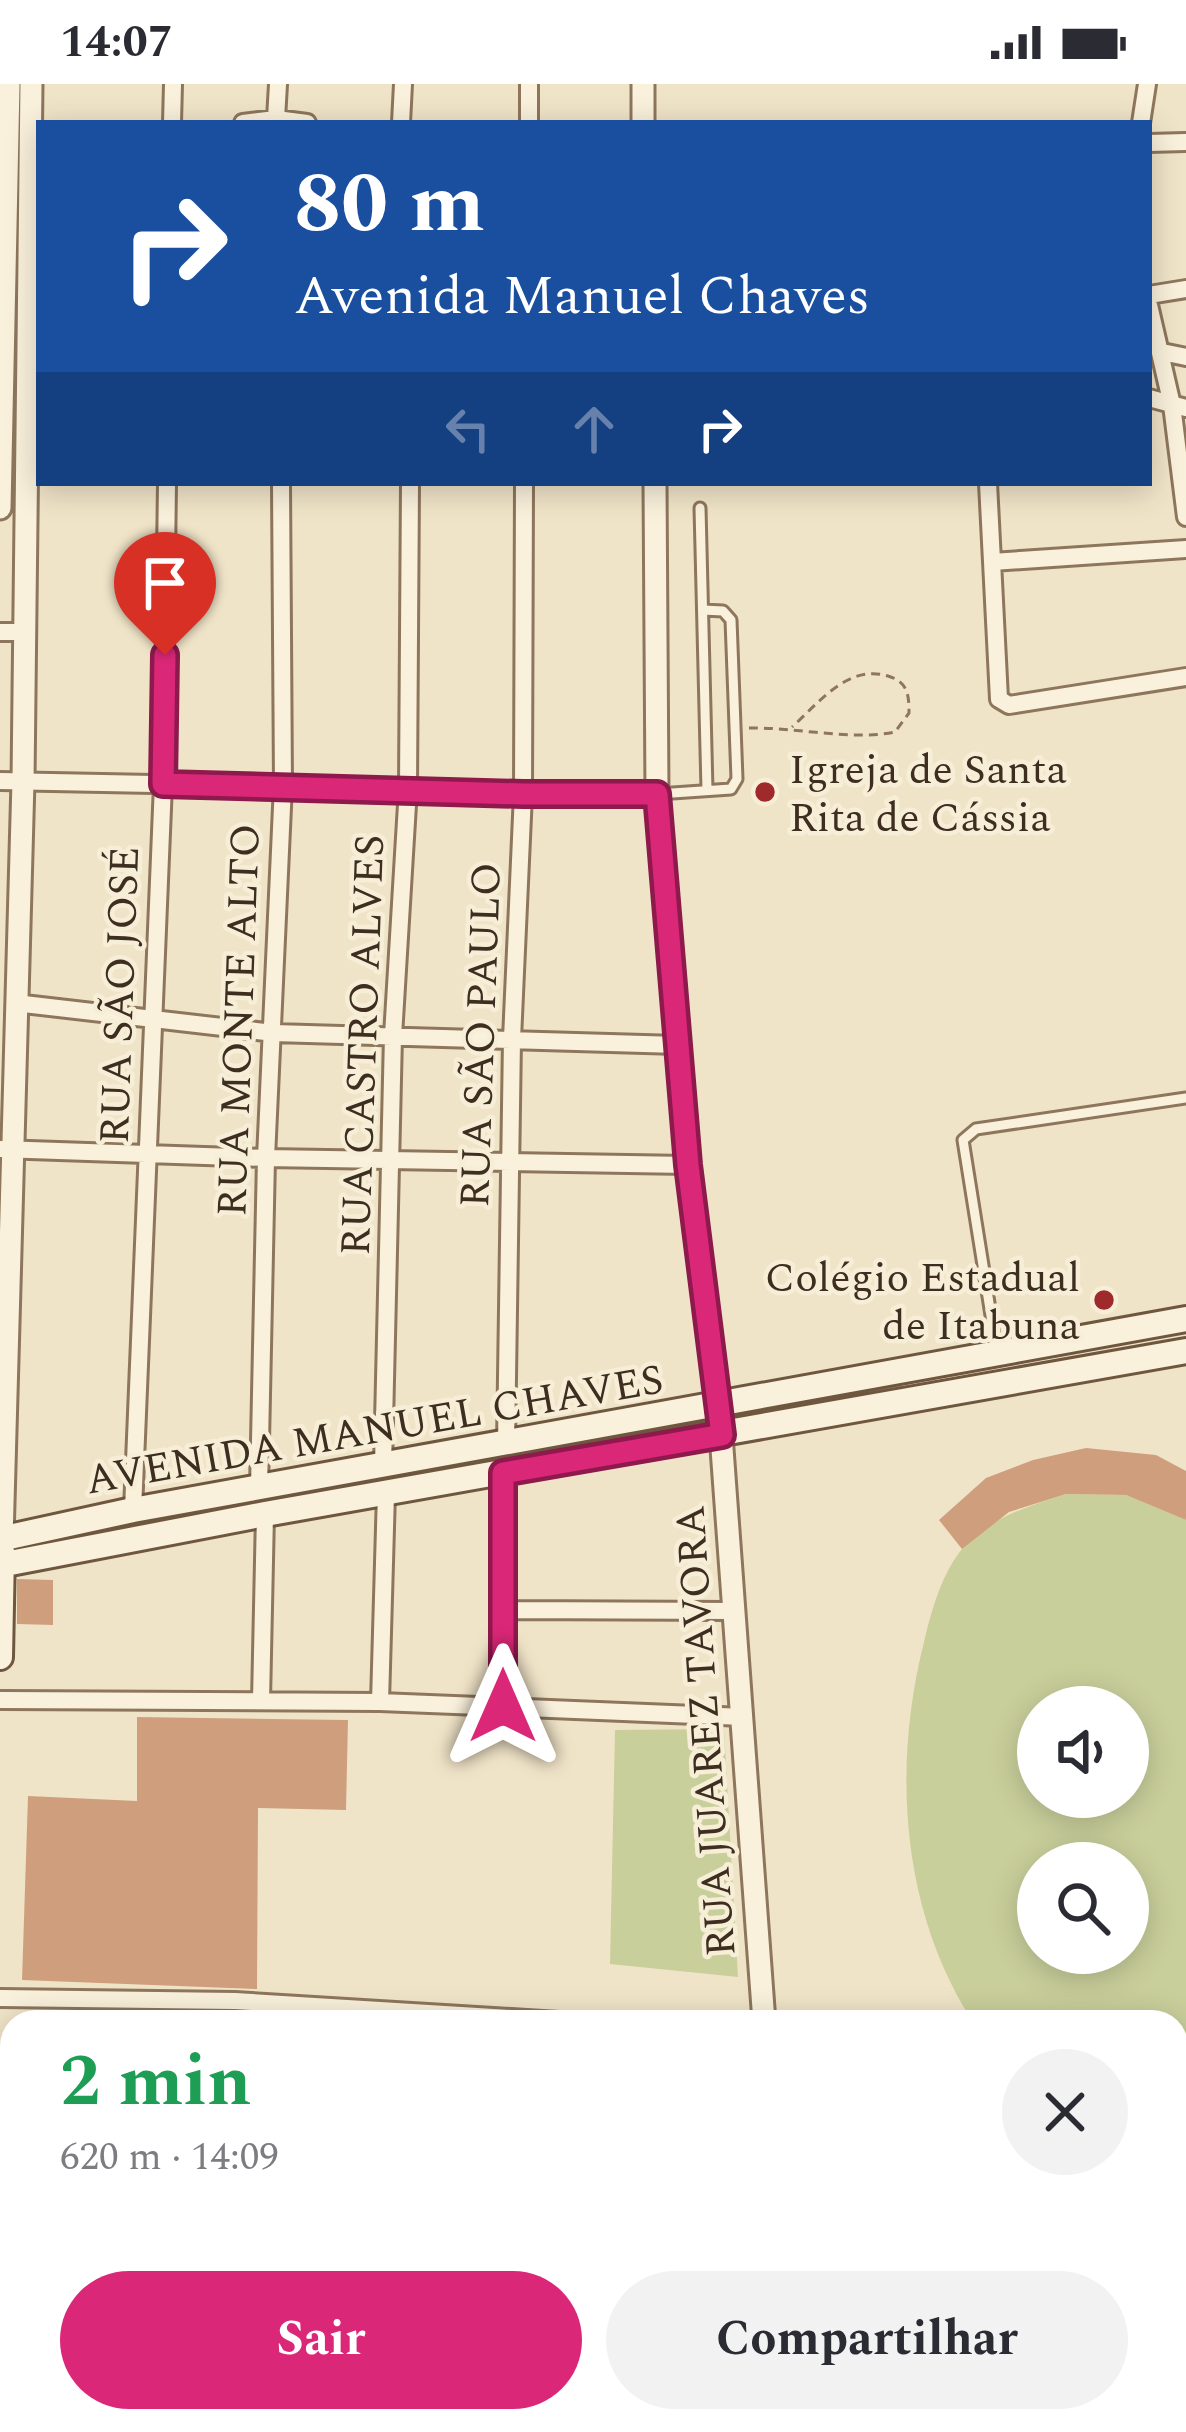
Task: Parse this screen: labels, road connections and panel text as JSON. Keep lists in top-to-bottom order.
{
  "streets": {
    "main road": ["AVENIDA MANUEL CHAVES"],
    "street": [
      "RUA SÃO JOSÉ",
      "RUA MONTE ALTO",
      "RUA SÃO PAULO",
      "RUA CASTRO ALVES",
      "RUA JUAREZ TAVORA"
    ]
  },
  "crossings": [
    ["RUA SÃO JOSÉ", "AVENIDA MANUEL CHAVES"],
    ["RUA MONTE ALTO", "AVENIDA MANUEL CHAVES"],
    ["RUA SÃO PAULO", "AVENIDA MANUEL CHAVES"],
    ["RUA CASTRO ALVES", "AVENIDA MANUEL CHAVES"],
    ["AVENIDA MANUEL CHAVES", "RUA JUAREZ TAVORA"]
  ],
  "places": ["Igreja de Santa Rita de Cássia", "Colégio Estadual de Itabuna"],
  "page": {
    "status": "14:07",
    "turn": ["80 m", "Avenida Manuel Chaves"],
    "heading": ["2 min", "620 m · 14:09"],
    "buttons": ["Sair", "Compartilhar"]
  }
}
